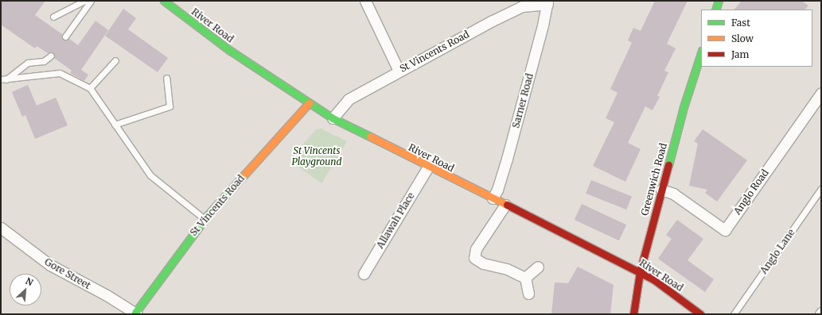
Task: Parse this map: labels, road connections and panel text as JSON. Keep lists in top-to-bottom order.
{
  "streets": {
    "main road": ["River Road", "St Vincents Road", "Greenwich Road"],
    "street": [
      "Sarner Road",
      "Anglo Road",
      "Allawah Place",
      "Gore Street"
    ],
    "lane": ["Anglo Lane"]
  },
  "crossings": [
    ["River Road", "St Vincents Road"],
    ["River Road", "Sarner Road"],
    ["River Road", "Greenwich Road"],
    ["River Road", "Allawah Place"],
    ["St Vincents Road", "Sarner Road"],
    ["St Vincents Road", "Gore Street"],
    ["Greenwich Road", "Anglo Road"]
  ],
  "parks": ["St Vincents Playground"],
  "legend": ["Fast", "Slow", "Jam"],
  "north": "top right"
}
